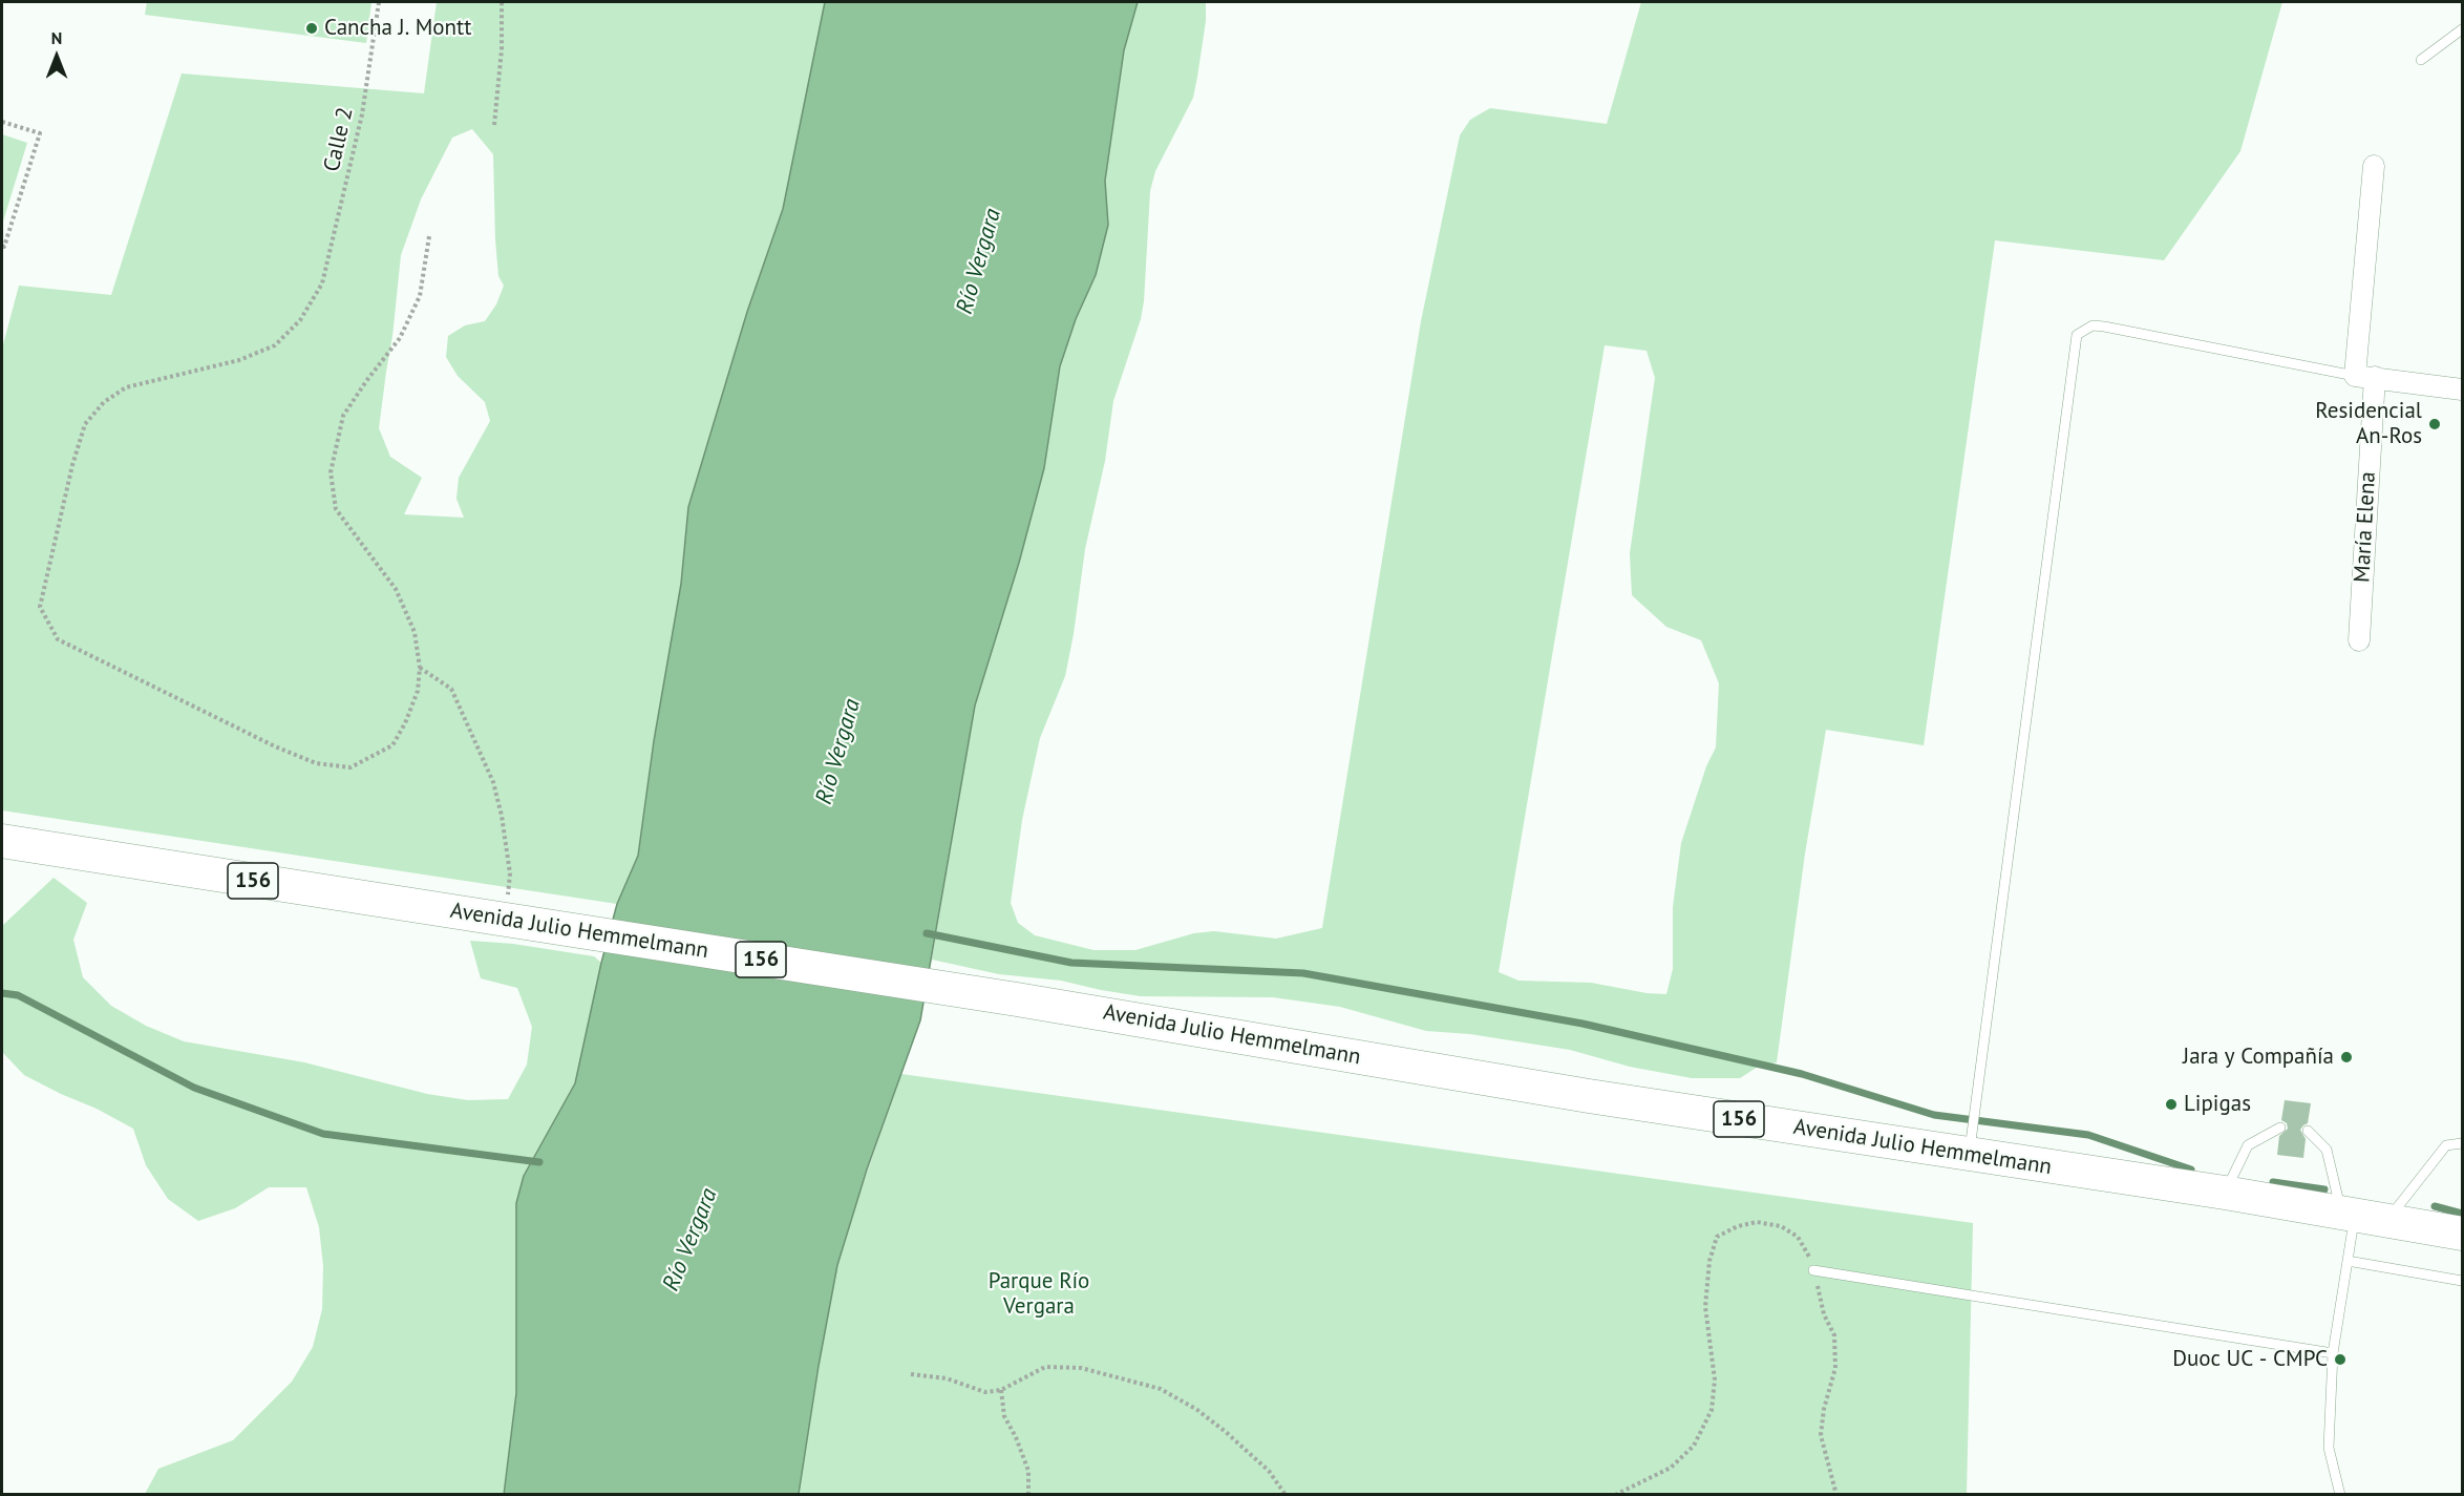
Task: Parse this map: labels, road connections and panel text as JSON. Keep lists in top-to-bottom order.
{
  "streets": {
    "highway": ["156", "Avenida Julio Hemmelmann"],
    "street": ["María Elena"],
    "path": ["Calle 2"]
  },
  "water": ["Río Vergara"],
  "parks": ["Parque Río Vergara"],
  "places": [
    "Cancha J. Montt",
    "Residencial An-Ros",
    "Jara y Compañía",
    "Lipigas",
    "Duoc UC - CMPC"
  ],
  "north": "top"
}
